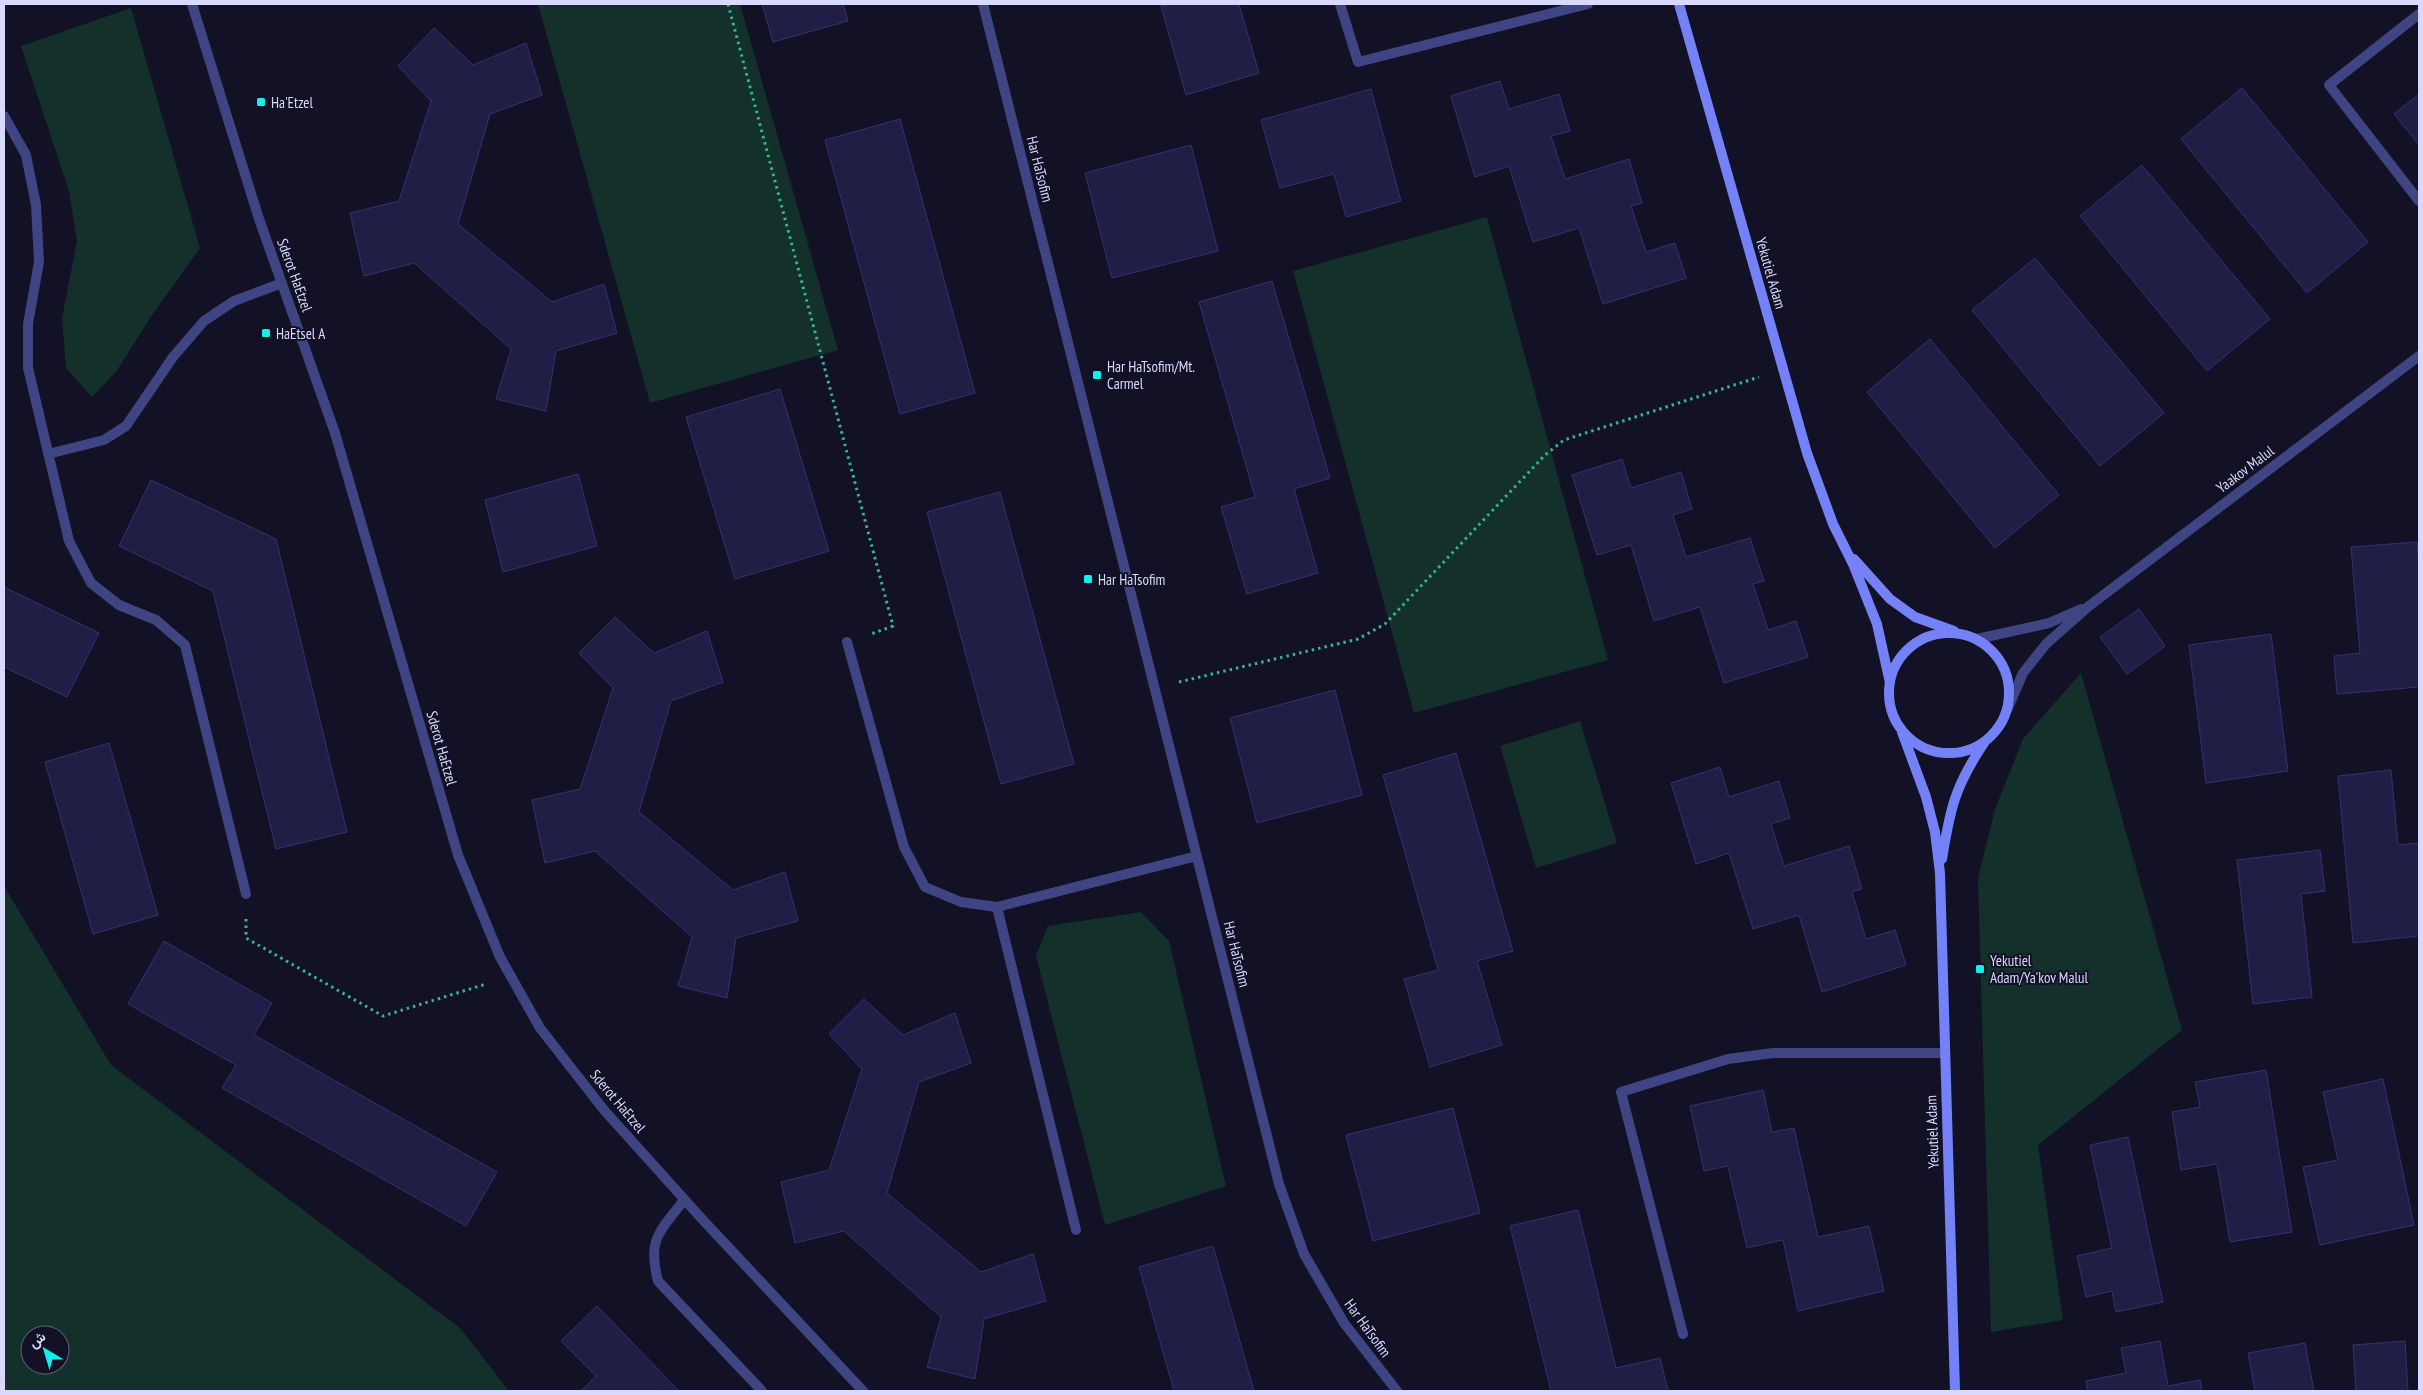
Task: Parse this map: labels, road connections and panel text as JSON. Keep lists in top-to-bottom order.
{
  "streets": {
    "street": [
      "Har HaTsofim",
      "Yekutiel Adam",
      "Sderot HaEtzel",
      "Yaakov Malul"
    ]
  },
  "crossings": [
    ["Yekutiel Adam", "Yaakov Malul"]
  ],
  "places": {
    "transit": [
      "Ha'Etzel",
      "HaEtsel A",
      "Har HaTsofim/Mt. Carmel",
      "Har HaTsofim",
      "Yekutiel Adam/Ya'kov Malul"
    ]
  },
  "north": "top left"
}
